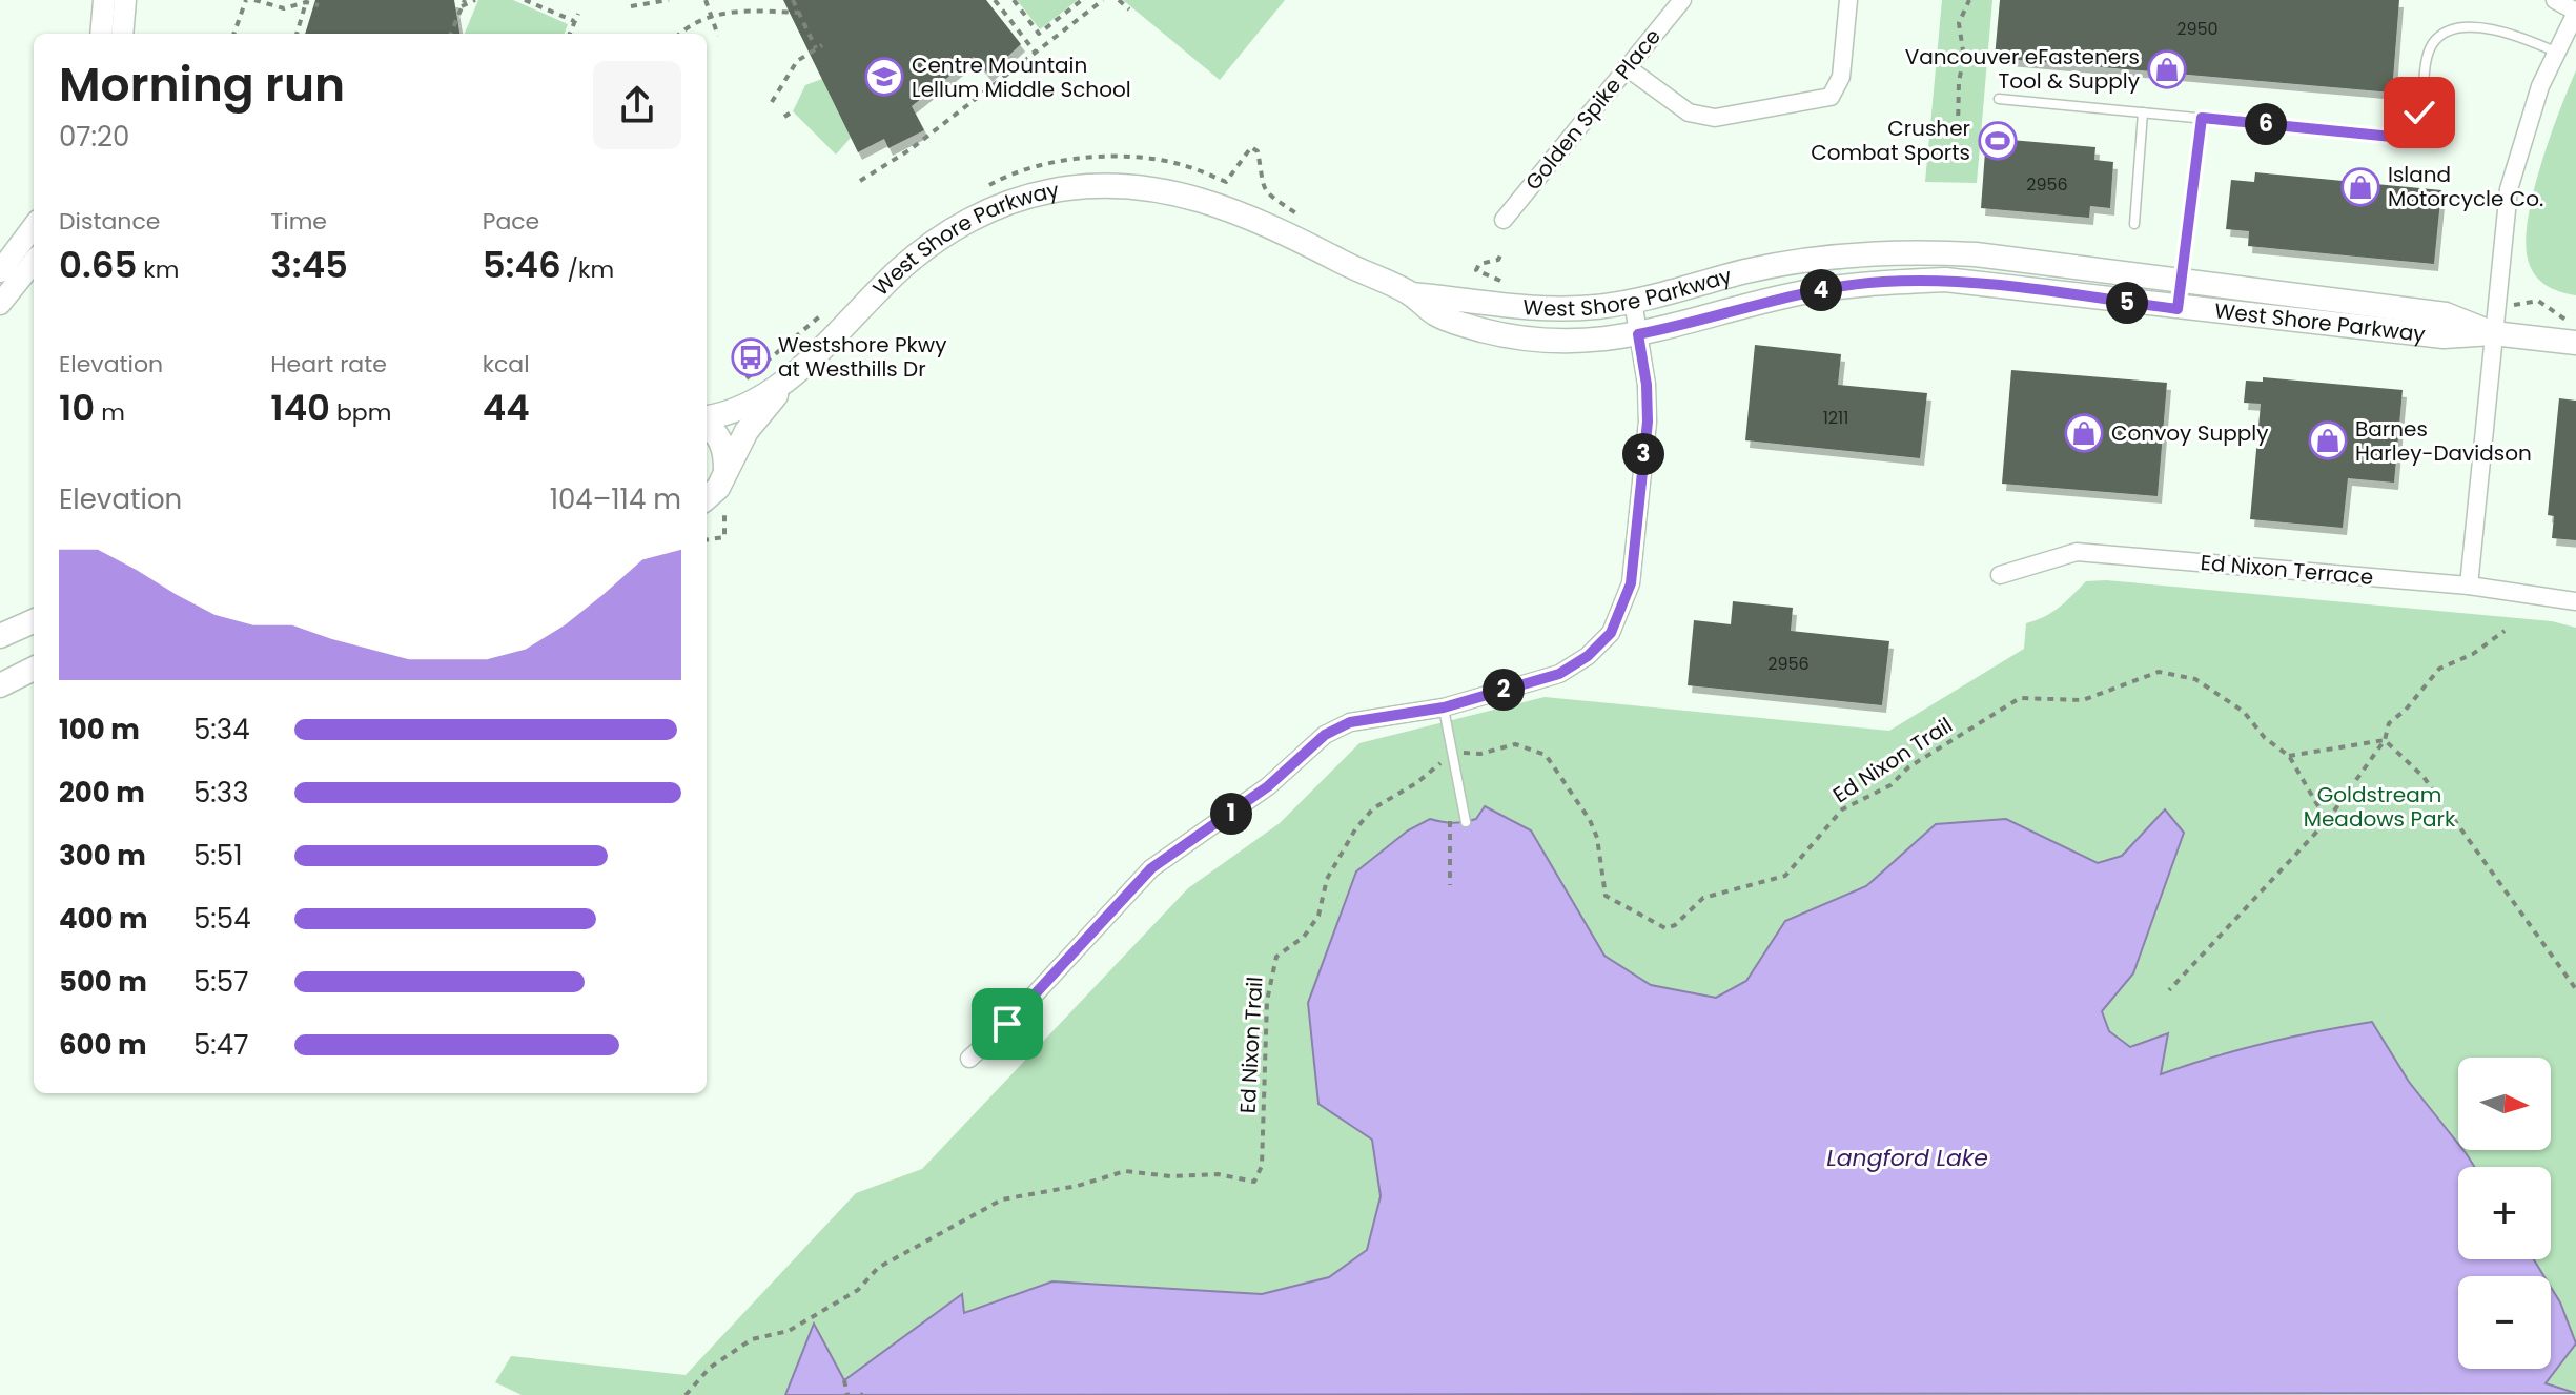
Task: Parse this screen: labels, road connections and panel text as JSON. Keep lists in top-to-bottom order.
{
  "streets": {
    "main road": ["West Shore Parkway"],
    "street": ["Golden Spike Place", "Ed Nixon Terrace"],
    "path": ["Ed Nixon Trail"]
  },
  "water": ["Langford Lake"],
  "parks": ["Goldstream Meadows Park"],
  "places": {
    "shop": [
      "Vancouver eFasteners Tool & Supply",
      "Island Motorcycle Co.",
      "Convoy Supply",
      "Barnes Harley-Davidson"
    ],
    "school or university": ["Centre Mountain Lellum Middle School"],
    "sports": ["Crusher Combat Sports"],
    "bus stop": ["Westshore Pkwy at Westhills Dr"]
  },
  "house_numbers": [
    "2950",
    "2956",
    "1211",
    "2956"
  ],
  "north": "right",
  "page": {
    "heading": ["Morning run", "07:20"],
    "pins": [
      "6",
      "4",
      "5",
      "3",
      "2",
      "1"
    ],
    "stats": [
      ["Distance", "0.65 km"],
      ["Time", "3:45"],
      ["Pace", "5:46 /km"],
      ["Elevation", "10 m"],
      ["Heart rate", "140 bpm"],
      ["kcal", "44"]
    ],
    "chart": ["Elevation", "104–114 m"],
    "list": [
      {
        "name": "100 m",
        "note": "5:34"
      },
      {
        "name": "200 m",
        "note": "5:33"
      },
      {
        "name": "300 m",
        "note": "5:51"
      },
      {
        "name": "400 m",
        "note": "5:54"
      },
      {
        "name": "500 m",
        "note": "5:57"
      },
      {
        "name": "600 m",
        "note": "5:47"
      }
    ],
    "map_buttons": ["+", "−"]
  }
}
